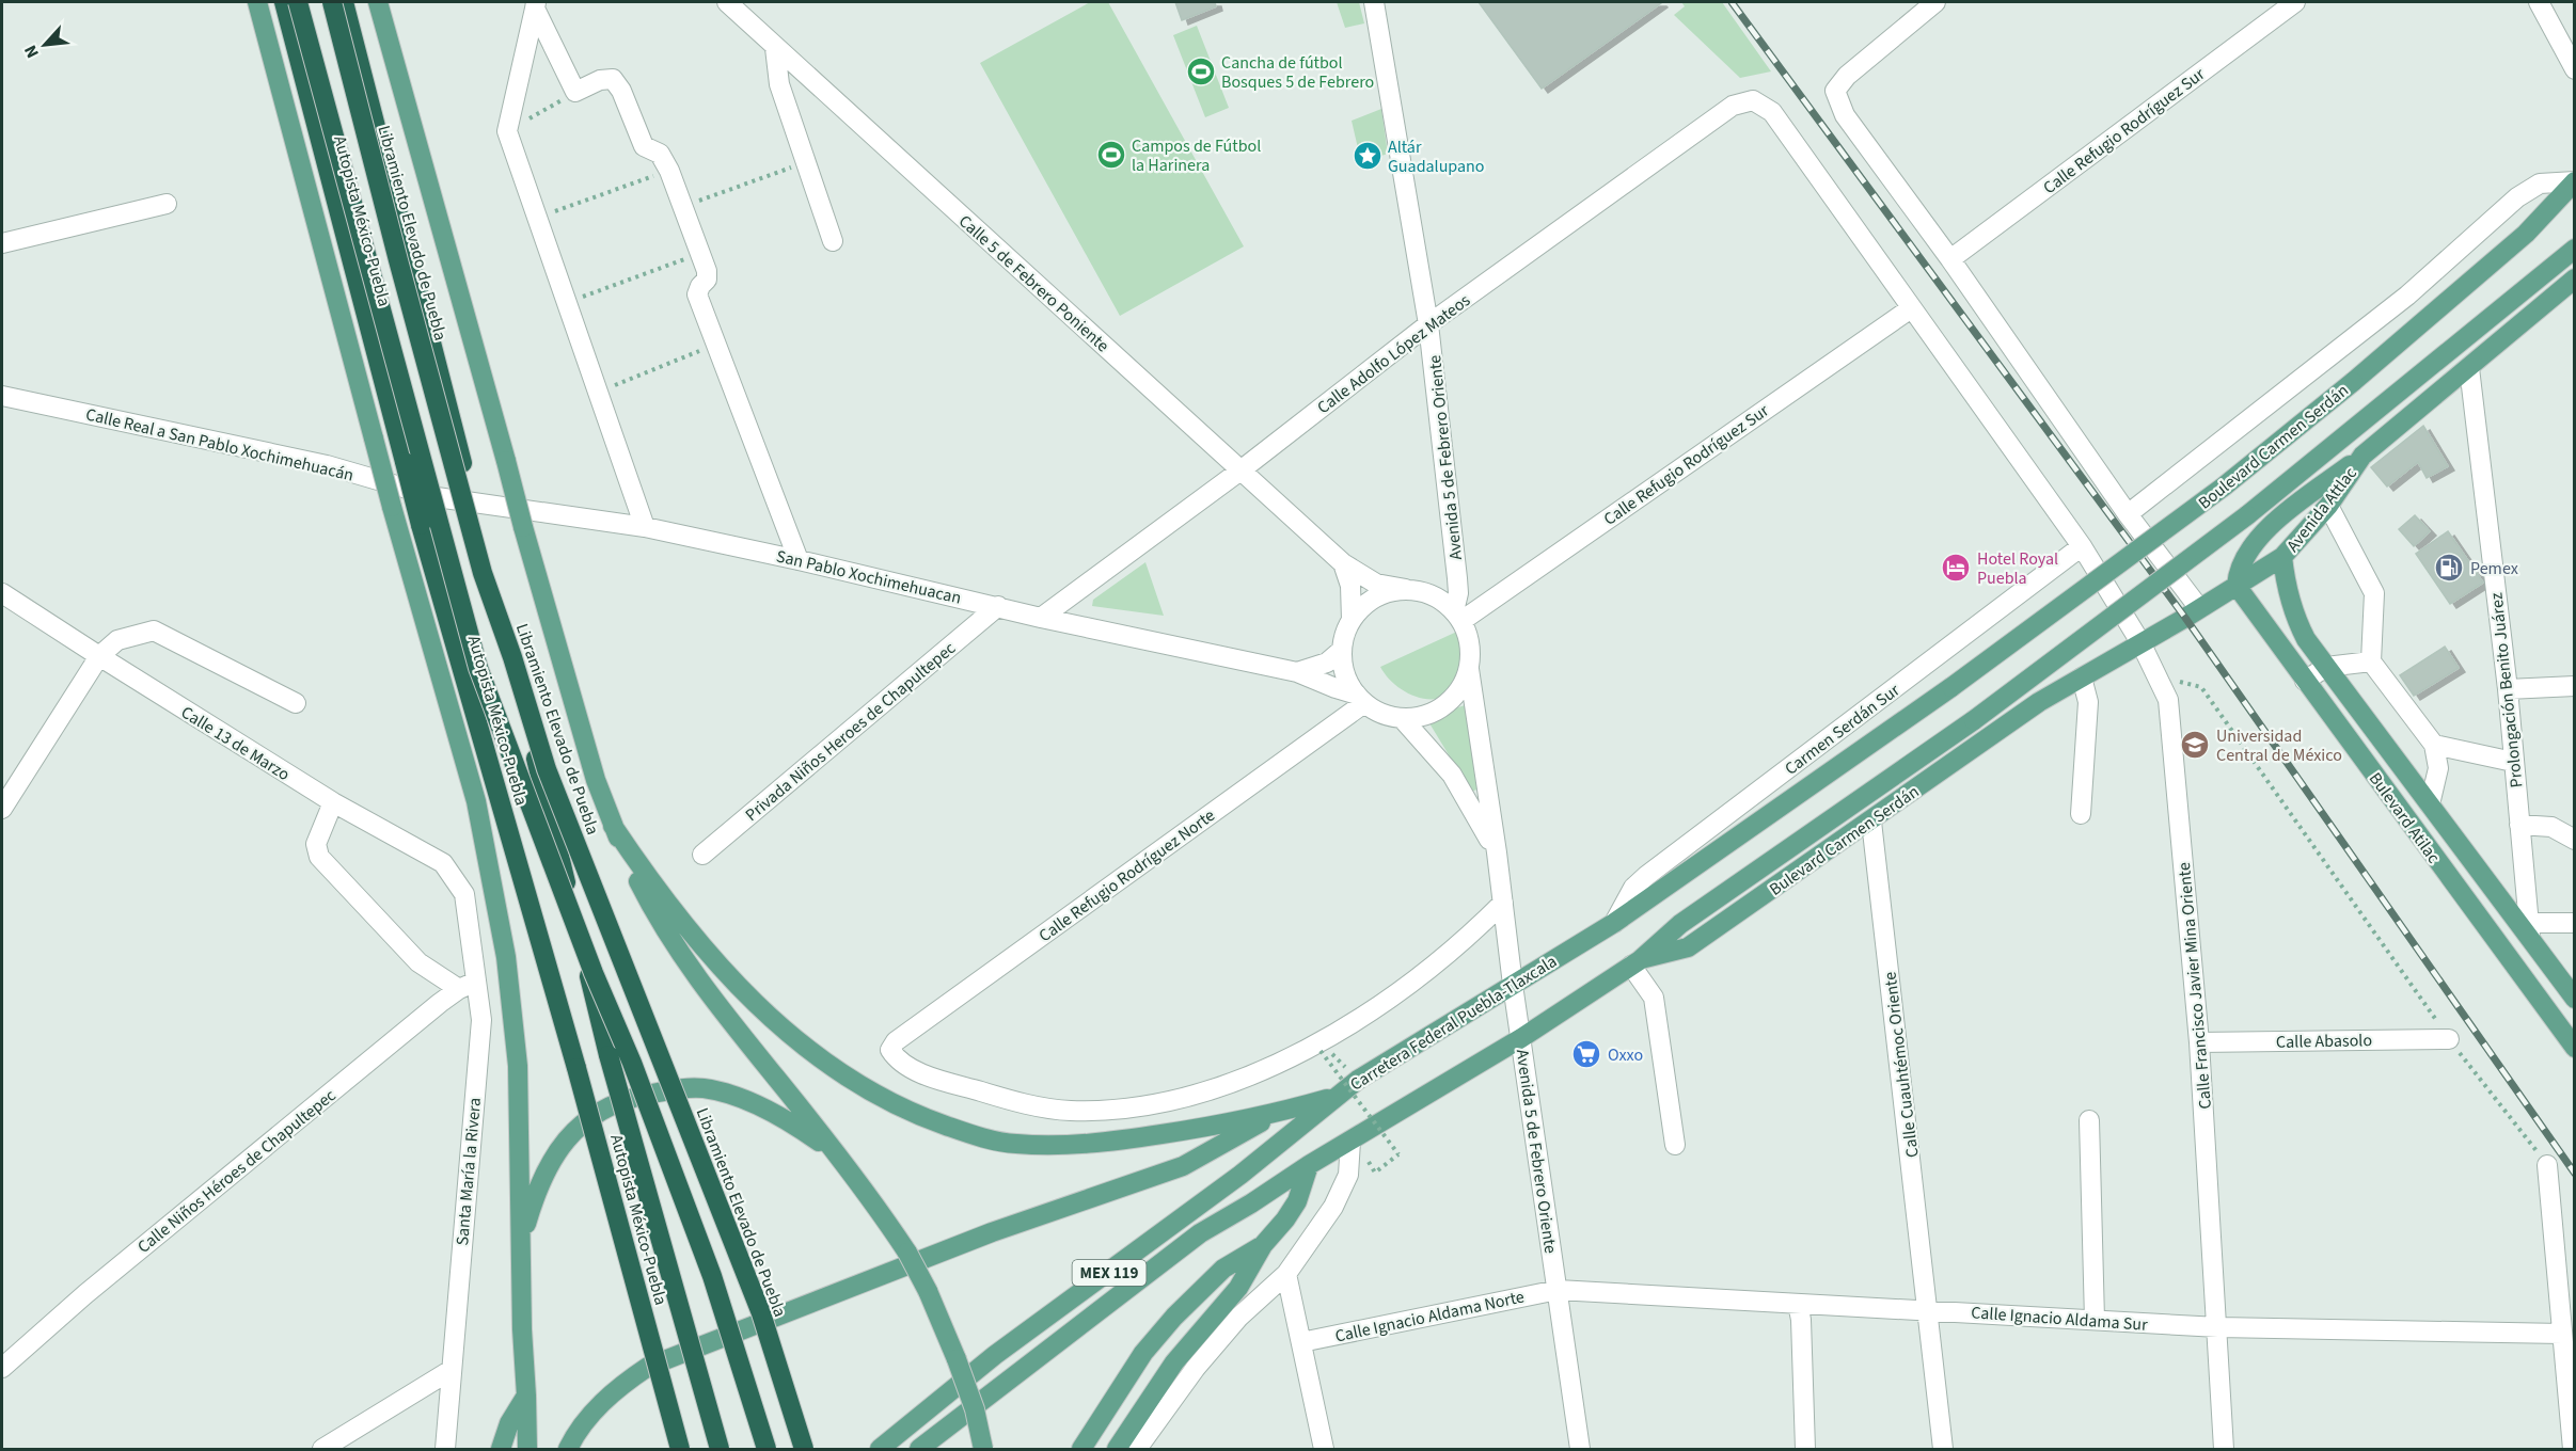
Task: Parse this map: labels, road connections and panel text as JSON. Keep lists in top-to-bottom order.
{
  "streets": {
    "highway": ["Autopista México-Puebla", "Libramiento Elevado de Puebla"],
    "main road": [
      "Boulevard Carmen Serdán",
      "Avenida Attlac",
      "Bulevard Atilac",
      "Bulevard Carmen Serdán",
      "Carretera Federal Puebla-Tlaxcala",
      "MEX 119"
    ],
    "street": [
      "Calle Refugio Rodríguez Sur",
      "Calle 5 de Febrero Poniente",
      "Calle Adolfo López Mateos",
      "Calle Real a San Pablo Xochimehuacán",
      "Avenida 5 de Febrero Oriente",
      "San Pablo Xochimehuacan",
      "Prolongación Benito Juárez",
      "Carmen Serdán Sur",
      "Privada Niños Heroes de Chapultepec",
      "Calle 13 de Marzo",
      "Calle Refugio Rodríguez Norte",
      "Calle Francisco Javier Mina Oriente",
      "Calle Abasolo",
      "Calle Cuauhtémoc Oriente",
      "Calle Niños Héroes de Chapultepec",
      "Santa María la Rivera",
      "Calle Ignacio Aldama Norte",
      "Calle Ignacio Aldama Sur"
    ]
  },
  "crossings": [
    ["Calle Refugio Rodríguez Sur", "Calle 5 de Febrero Poniente"],
    ["Calle Refugio Rodríguez Sur", "Avenida 5 de Febrero Oriente"],
    ["Calle Refugio Rodríguez Sur", "San Pablo Xochimehuacan"],
    ["Calle Refugio Rodríguez Sur", "Calle Refugio Rodríguez Norte"],
    ["Calle Refugio Rodríguez Sur", "Calle Francisco Javier Mina Oriente"],
    ["Calle 5 de Febrero Poniente", "Calle Adolfo López Mateos"],
    ["Calle 5 de Febrero Poniente", "Avenida 5 de Febrero Oriente"],
    ["Calle 5 de Febrero Poniente", "San Pablo Xochimehuacan"],
    ["Calle 5 de Febrero Poniente", "Calle Refugio Rodríguez Norte"],
    ["Calle Adolfo López Mateos", "Avenida 5 de Febrero Oriente"],
    ["Calle Adolfo López Mateos", "San Pablo Xochimehuacan"],
    ["Calle Adolfo López Mateos", "Calle Francisco Javier Mina Oriente"],
    ["Calle Real a San Pablo Xochimehuacán", "San Pablo Xochimehuacan"],
    ["Boulevard Carmen Serdán", "Bulevard Carmen Serdán"],
    ["Boulevard Carmen Serdán", "Carretera Federal Puebla-Tlaxcala"],
    ["Avenida 5 de Febrero Oriente", "San Pablo Xochimehuacan"],
    ["Avenida 5 de Febrero Oriente", "Calle Refugio Rodríguez Norte"],
    ["Avenida 5 de Febrero Oriente", "Carretera Federal Puebla-Tlaxcala"],
    ["Avenida 5 de Febrero Oriente", "Calle Ignacio Aldama Norte"],
    ["Avenida 5 de Febrero Oriente", "Calle Ignacio Aldama Sur"],
    ["Avenida Attlac", "Prolongación Benito Juárez"],
    ["Avenida Attlac", "Bulevard Atilac"],
    ["Avenida Attlac", "Bulevard Carmen Serdán"],
    ["Avenida Attlac", "Calle Francisco Javier Mina Oriente"],
    ["San Pablo Xochimehuacan", "Privada Niños Heroes de Chapultepec"],
    ["San Pablo Xochimehuacan", "Calle Refugio Rodríguez Norte"],
    ["Prolongación Benito Juárez", "Bulevard Atilac"],
    ["Carmen Serdán Sur", "Calle Francisco Javier Mina Oriente"],
    ["Carmen Serdán Sur", "Carretera Federal Puebla-Tlaxcala"],
    ["Calle 13 de Marzo", "Santa María la Rivera"],
    ["Bulevard Carmen Serdán", "Calle Cuauhtémoc Oriente"],
    ["Calle Francisco Javier Mina Oriente", "Calle Abasolo"],
    ["Calle Francisco Javier Mina Oriente", "Calle Ignacio Aldama Sur"],
    ["Calle Cuauhtémoc Oriente", "Calle Ignacio Aldama Sur"],
    ["Calle Niños Héroes de Chapultepec", "Santa María la Rivera"],
    ["Calle Ignacio Aldama Norte", "Calle Ignacio Aldama Sur"]
  ],
  "places": {
    "sports": ["Cancha de fútbol Bosques 5 de Febrero", "Campos de Fútbol la Harinera"],
    "place": ["Altár Guadalupano"],
    "hotel": ["Hotel Royal Puebla"],
    "fuel station": ["Pemex"],
    "school or university": ["Universidad Central de México"],
    "supermarket": ["Oxxo"]
  },
  "north": "bottom left"
}
